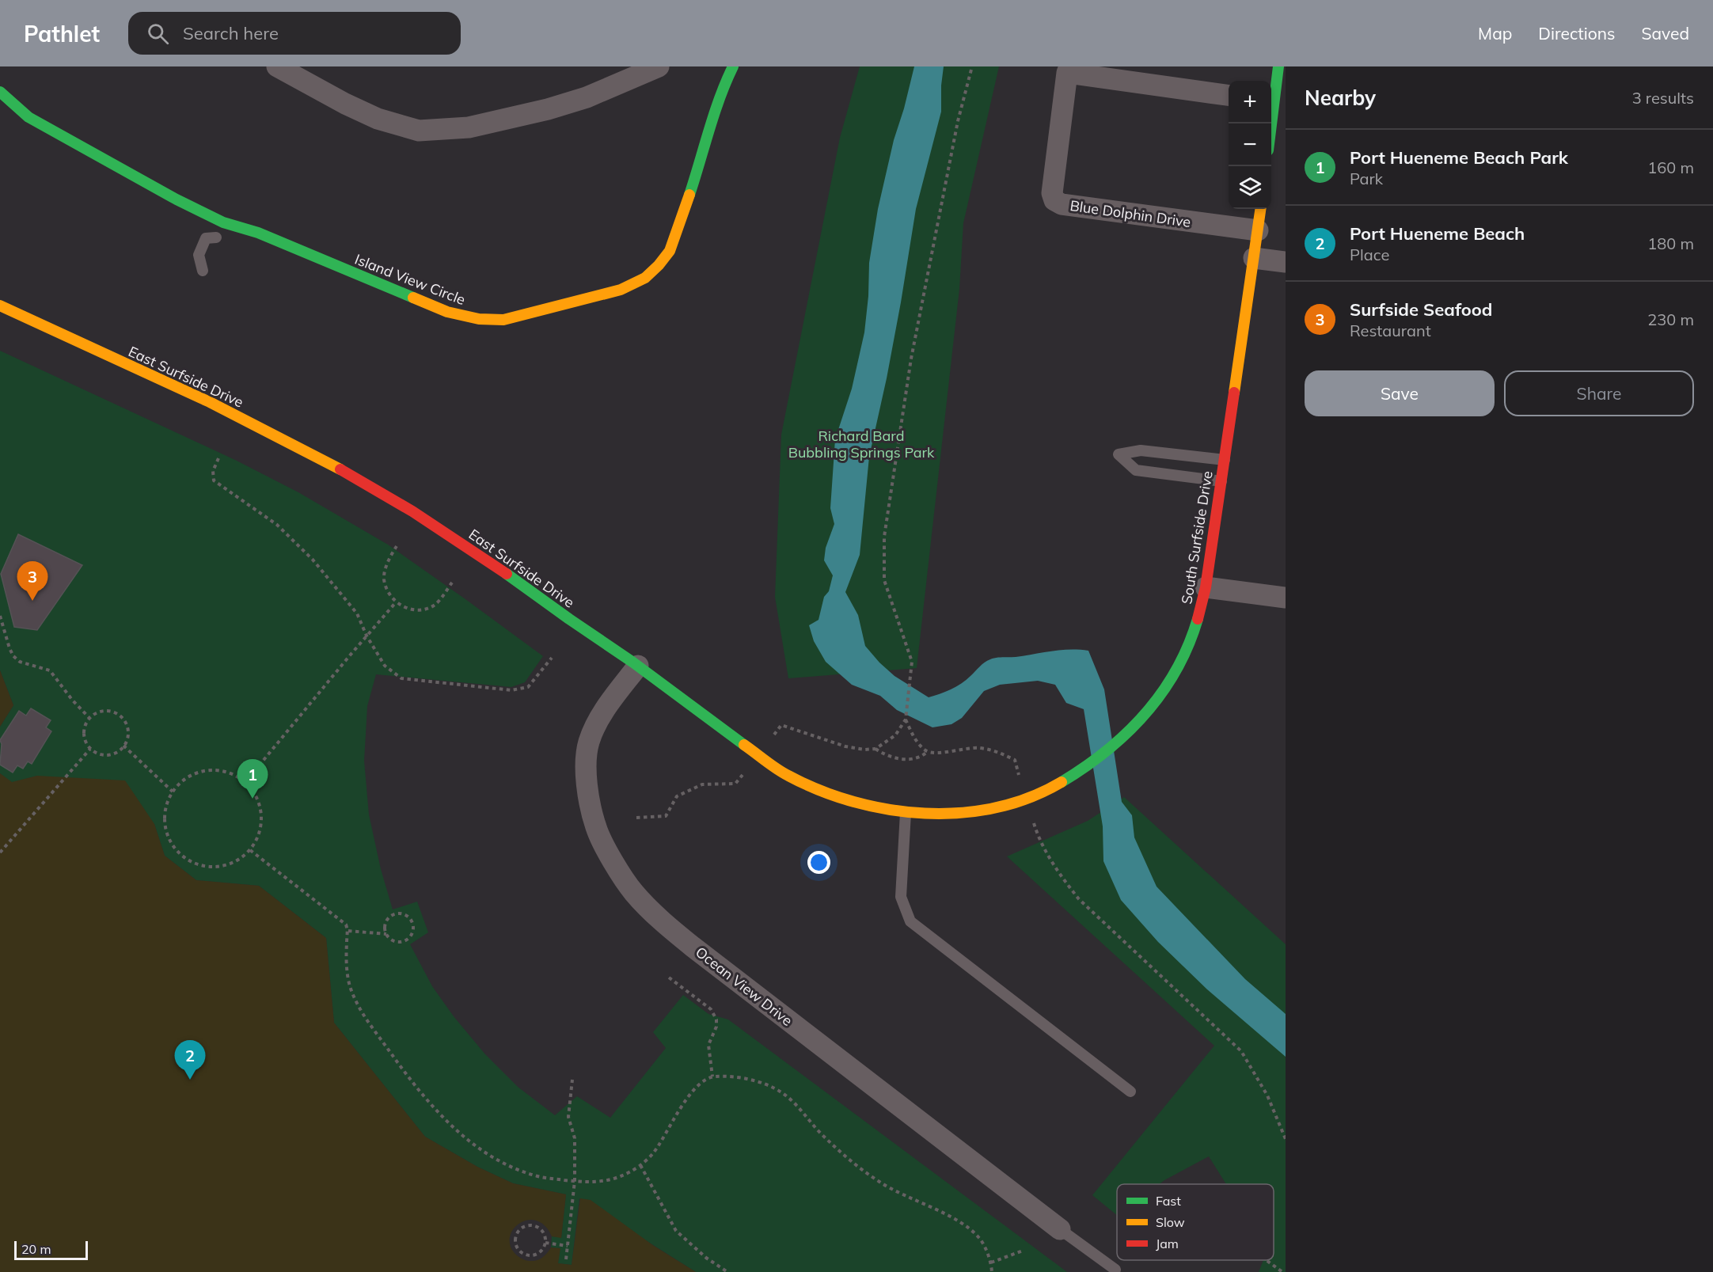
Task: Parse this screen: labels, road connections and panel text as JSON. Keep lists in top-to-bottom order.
{
  "streets": {
    "street": [
      "Blue Dolphin Drive",
      "Island View Circle",
      "East Surfside Drive",
      "South Surfside Drive",
      "Ocean View Drive"
    ]
  },
  "crossings": [
    ["Blue Dolphin Drive", "South Surfside Drive"],
    ["East Surfside Drive", "South Surfside Drive"],
    ["East Surfside Drive", "Ocean View Drive"]
  ],
  "parks": ["Richard Bard Bubbling Springs Park"],
  "legend": ["Fast", "Slow", "Jam"],
  "scale_bar": "20 m",
  "page": {
    "header": "Pathlet",
    "search": "Search here",
    "nav": ["Map", "Directions", "Saved"],
    "heading": ["Nearby", "3 results"],
    "map_buttons": ["+", "−"],
    "list": [
      {
        "mark": "1",
        "name": "Port Hueneme Beach Park",
        "note": "Park",
        "value": "160 m"
      },
      {
        "mark": "2",
        "name": "Port Hueneme Beach",
        "note": "Place",
        "value": "180 m"
      },
      {
        "mark": "3",
        "name": "Surfside Seafood",
        "note": "Restaurant",
        "value": "230 m"
      }
    ],
    "buttons": ["Save", "Share"],
    "pins": ["3", "1", "2"],
    "scale": "20 m"
  }
}
